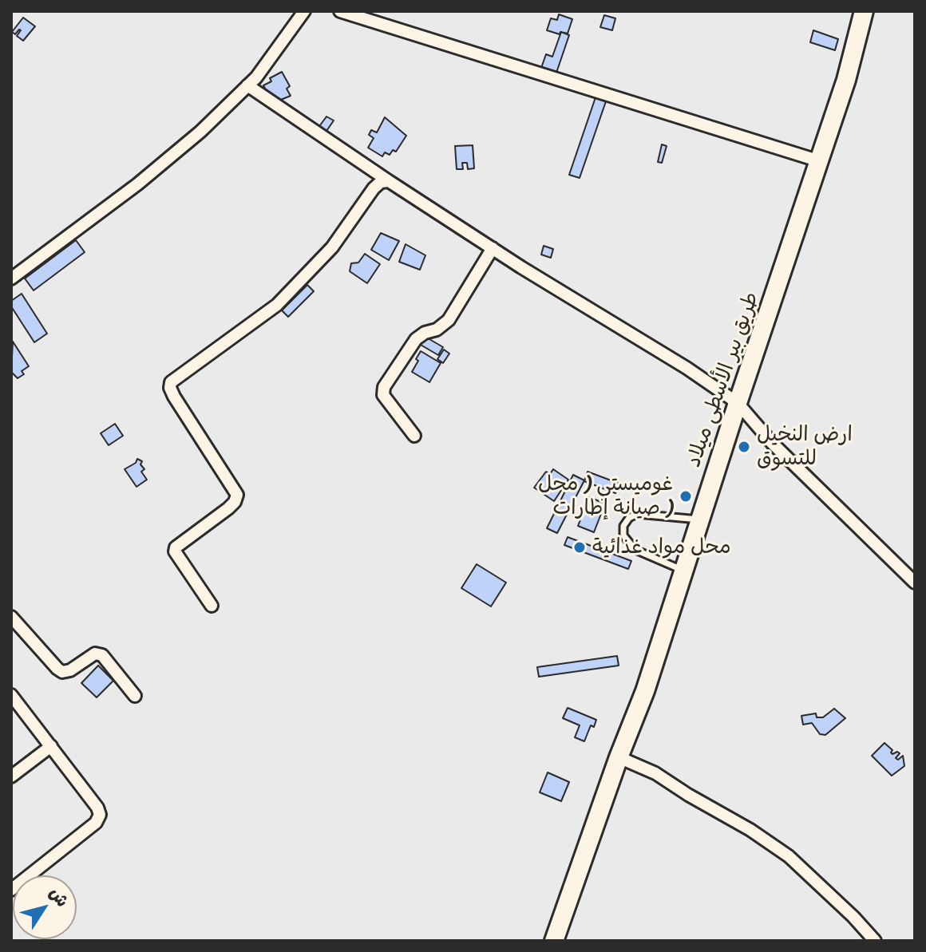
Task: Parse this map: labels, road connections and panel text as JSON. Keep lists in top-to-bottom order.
{
  "streets": {
    "main road": ["طريق بير الأسطى ميلاد"]
  },
  "places": ["ارض النخيل للتسوق", "غوميستي ( محل صيانة إطارات )", "محل مواد غذائية"],
  "north": "top right"
}
